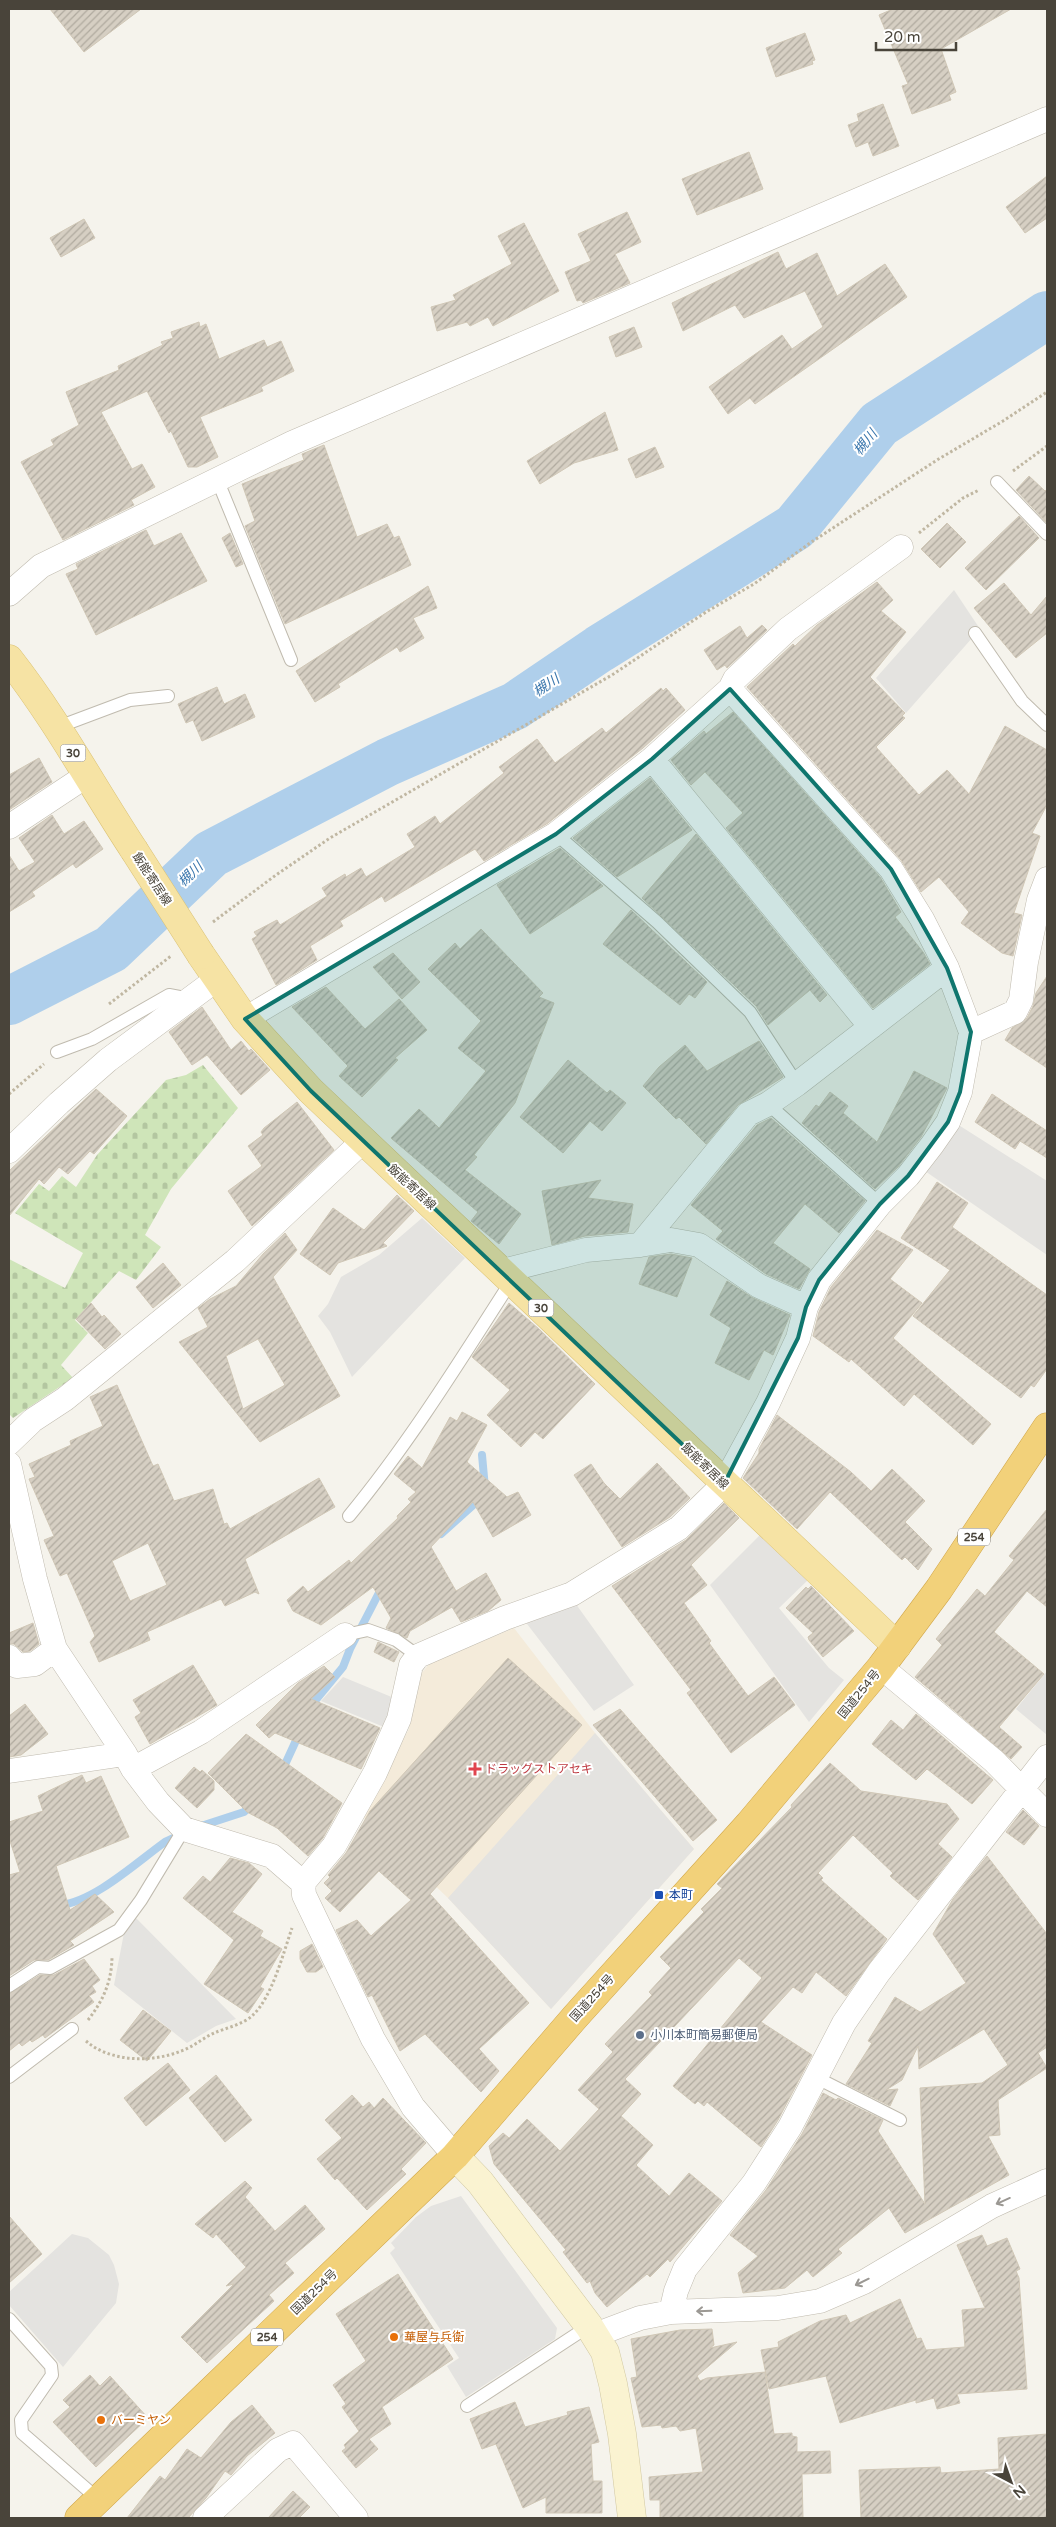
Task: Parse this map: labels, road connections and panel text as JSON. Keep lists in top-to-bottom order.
{
  "streets": {
    "highway": ["254", "国道254号"],
    "main road": ["30", "飯能寄居線"]
  },
  "crossings": [
    ["飯能寄居線", "国道254号"]
  ],
  "water": ["槻川"],
  "places": {
    "health": ["ドラッグストアセキ"],
    "transit": ["本町"],
    "other": ["小川本町簡易郵便局", "華屋与兵衛", "バーミヤン"]
  },
  "scale_bar": "20 m",
  "north": "bottom right"
}
